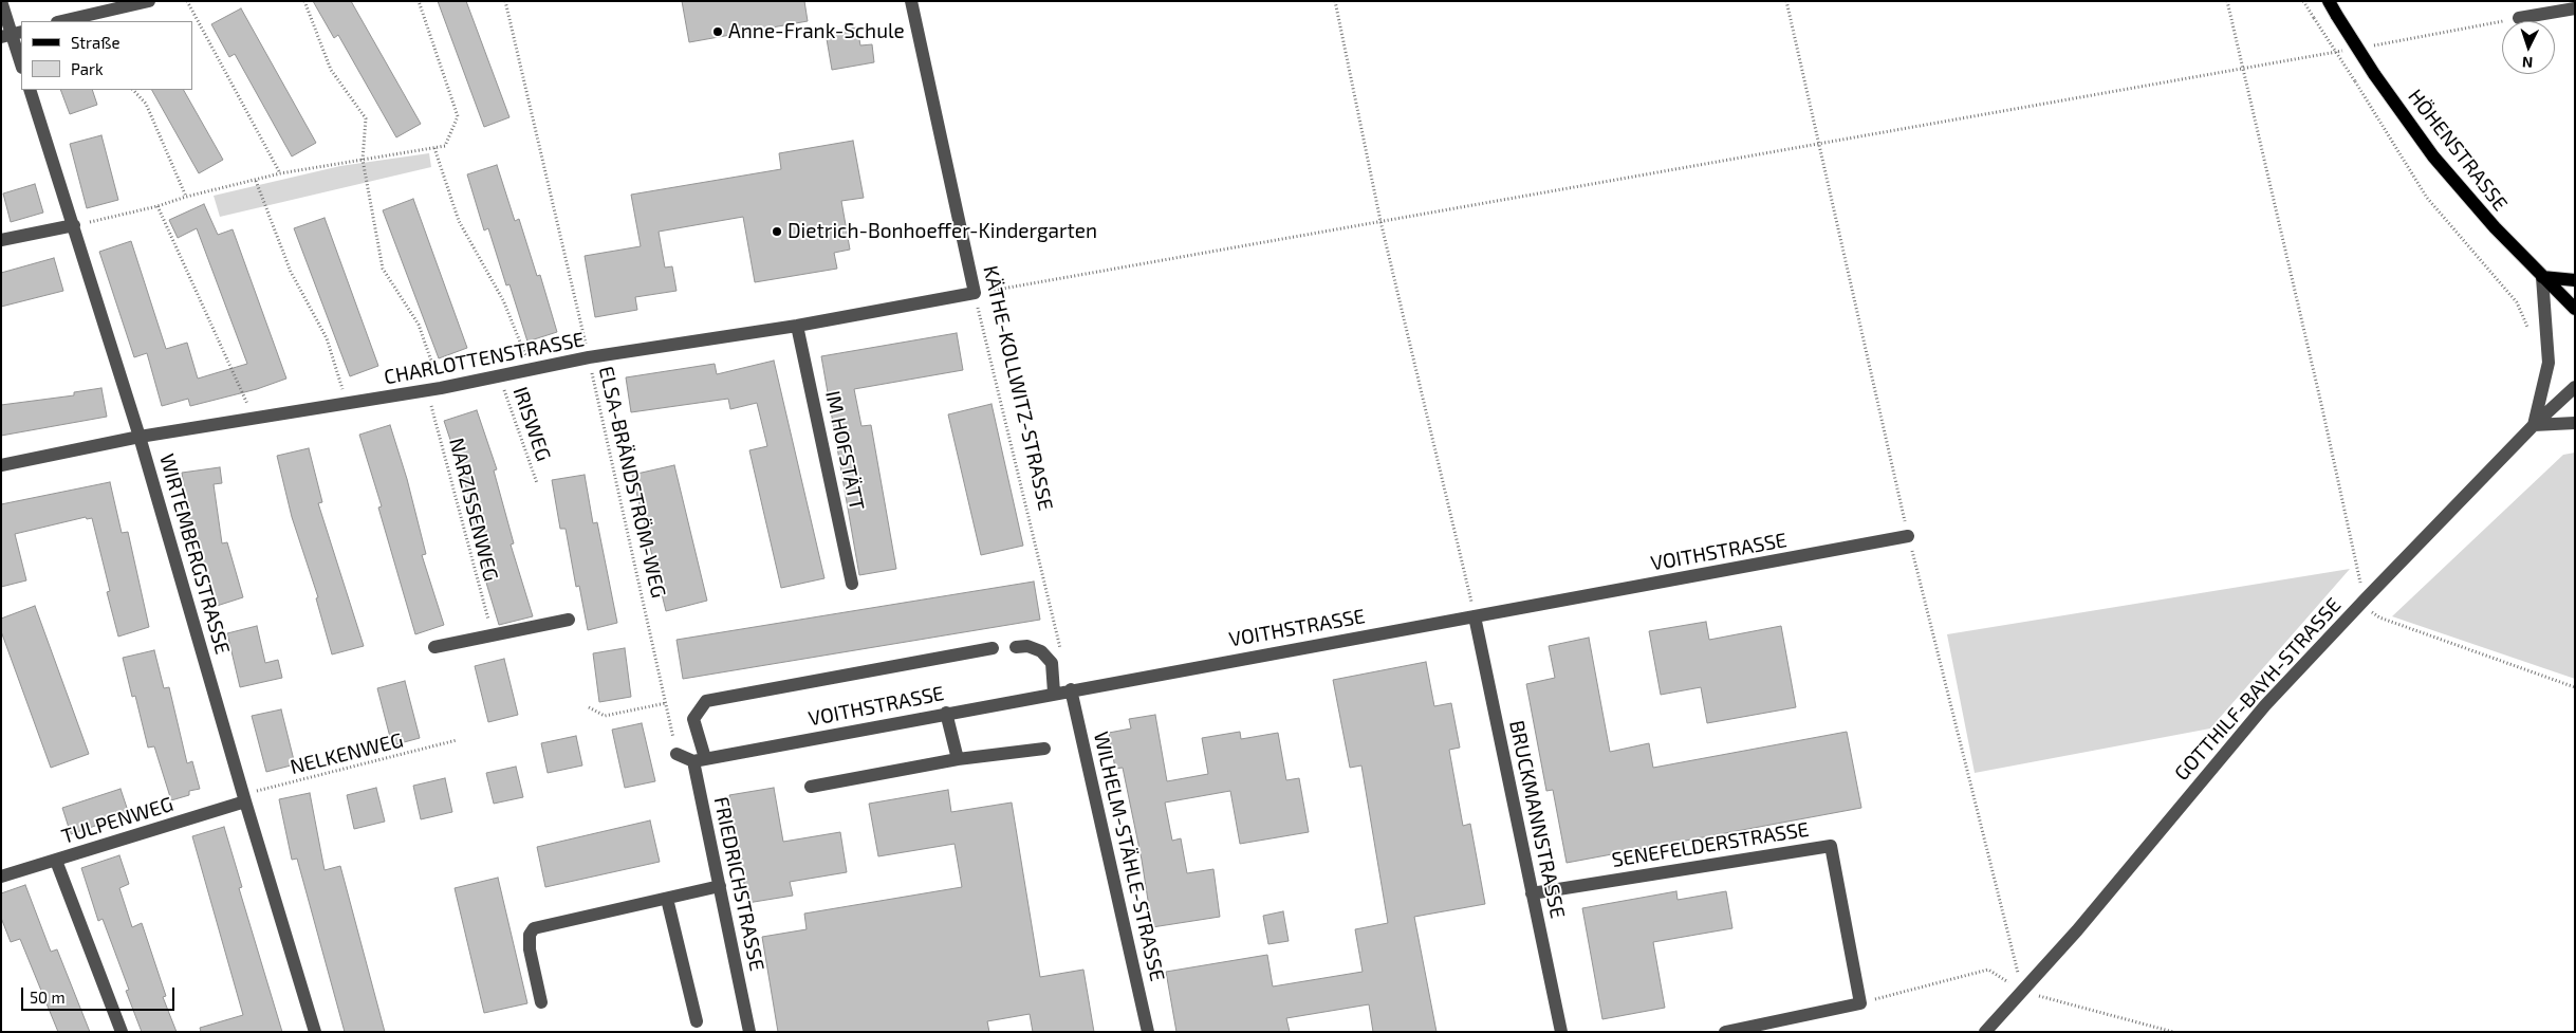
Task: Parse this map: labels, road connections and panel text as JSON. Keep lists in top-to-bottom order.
{
  "streets": {
    "main road": ["HÖHENSTRASSE"],
    "street": [
      "CHARLOTTENSTRASSE",
      "KÄTHE-KOLLWITZ-STRASSE",
      "IM HOFSTÄTT",
      "VOITHSTRASSE",
      "WIRTEMBERGSTRASSE",
      "GOTTHILF-BAYH-STRASSE",
      "BRUCKMANNSTRASSE",
      "TULPENWEG",
      "SENEFELDERSTRASSE",
      "WILHELM-STÄHLE-STRASSE",
      "FRIEDRICHSTRASSE"
    ],
    "path": [
      "IRISWEG",
      "ELSA-BRÄNDSTRÖM-WEG",
      "NARZISSENWEG",
      "NELKENWEG"
    ]
  },
  "crossings": [
    ["CHARLOTTENSTRASSE", "KÄTHE-KOLLWITZ-STRASSE"],
    ["CHARLOTTENSTRASSE", "IRISWEG"],
    ["CHARLOTTENSTRASSE", "IM HOFSTÄTT"],
    ["CHARLOTTENSTRASSE", "ELSA-BRÄNDSTRÖM-WEG"],
    ["CHARLOTTENSTRASSE", "NARZISSENWEG"],
    ["CHARLOTTENSTRASSE", "WIRTEMBERGSTRASSE"],
    ["VOITHSTRASSE", "BRUCKMANNSTRASSE"],
    ["VOITHSTRASSE", "WILHELM-STÄHLE-STRASSE"],
    ["VOITHSTRASSE", "FRIEDRICHSTRASSE"],
    ["WIRTEMBERGSTRASSE", "NELKENWEG"],
    ["WIRTEMBERGSTRASSE", "TULPENWEG"],
    ["NELKENWEG", "TULPENWEG"],
    ["BRUCKMANNSTRASSE", "SENEFELDERSTRASSE"]
  ],
  "places": ["Anne-Frank-Schule", "Dietrich-Bonhoeffer-Kindergarten"],
  "legend": ["Straße", "Park"],
  "scale_bar": "50 m",
  "north": "bottom"
}
